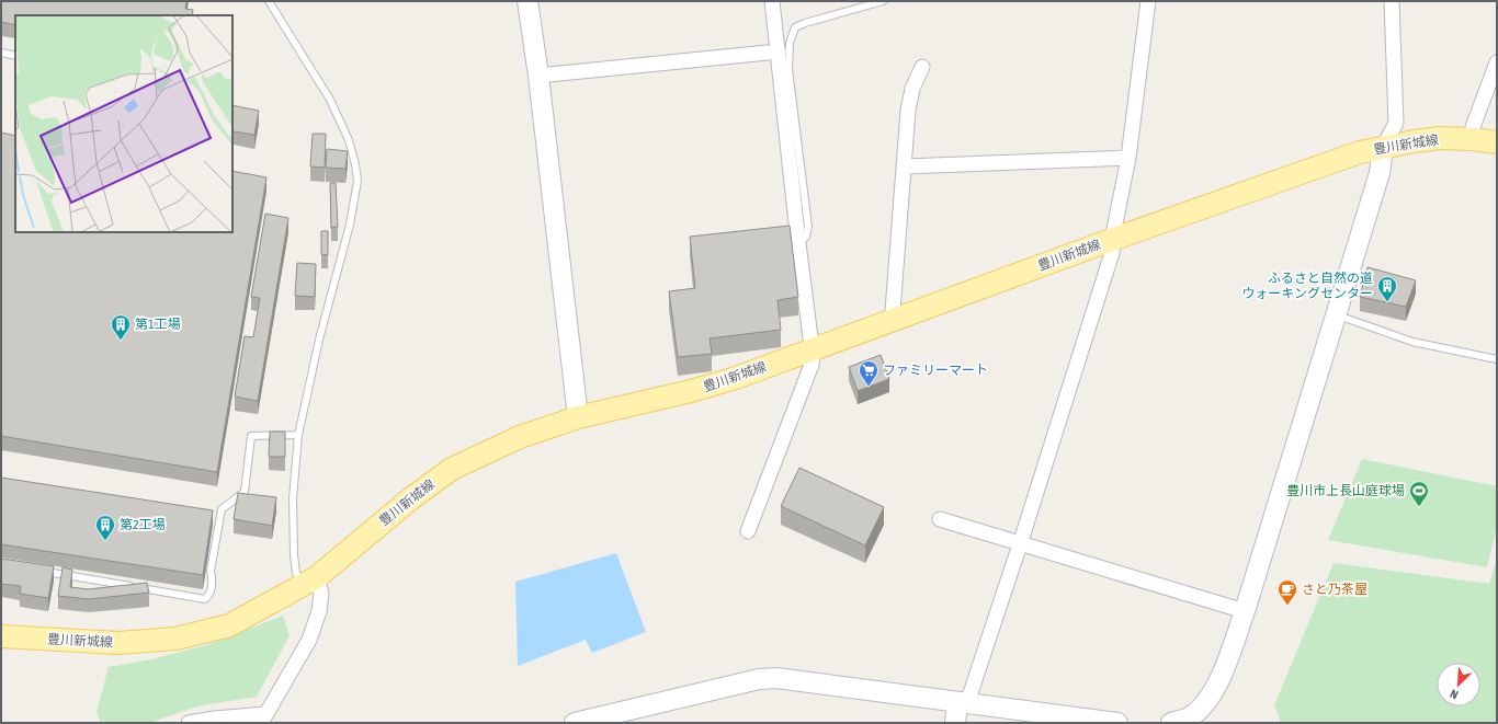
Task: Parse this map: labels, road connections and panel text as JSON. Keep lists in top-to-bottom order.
{
  "streets": {
    "main road": ["豊川新城線"]
  },
  "places": {
    "building": ["ふるさと自然の道 ウォーキングセンター", "第1工場", "第2工場"],
    "supermarket": ["ファミリーマート"],
    "sports": ["豊川市上長山庭球場"],
    "cafe": ["さと乃茶屋"]
  },
  "north": "bottom left"
}
